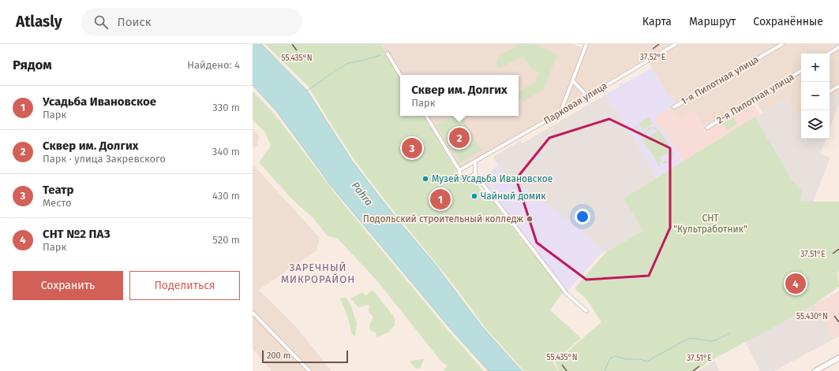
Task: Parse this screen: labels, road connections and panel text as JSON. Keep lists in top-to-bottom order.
{
  "streets": {
    "street": ["1-я Пилотная улица", "2-я Пилотная улица", "Парковая улица"]
  },
  "districts": ["ЗАРЕЧНЫЙ МИКРОРАЙОН"],
  "water": ["Pahra"],
  "parks": ["СНТ \"Культработник\""],
  "places": ["Музей Усадьба Ивановское", "Чайный домик", "Подольский строительный колледж"],
  "scale_bar": "200 m",
  "page": {
    "header": "Atlasly",
    "search": "Поиск",
    "nav": ["Карта", "Маршрут", "Сохранённые"],
    "heading": ["Рядом", "Найдено: 4"],
    "map_buttons": ["+", "−"],
    "popup": ["Сквер им. Долгих", "Парк"],
    "list": [
      {
        "mark": "1",
        "name": "Усадьба Ивановское",
        "note": "Парк",
        "value": "330 m"
      },
      {
        "mark": "2",
        "name": "Сквер им. Долгих",
        "note": "Парк · улица Закревского",
        "value": "340 m"
      },
      {
        "mark": "3",
        "name": "Театр",
        "note": "Место",
        "value": "430 m"
      },
      {
        "mark": "4",
        "name": "СНТ №2 ПАЗ",
        "note": "Парк",
        "value": "520 m"
      }
    ],
    "pins": [
      "2",
      "3",
      "1",
      "4"
    ],
    "buttons": ["Сохранить", "Поделиться"],
    "scale": "200 m"
  },
  "coordinates": [
    "37.52°E",
    "55.435°N",
    "37.51°E",
    "55.430°N"
  ]
}
